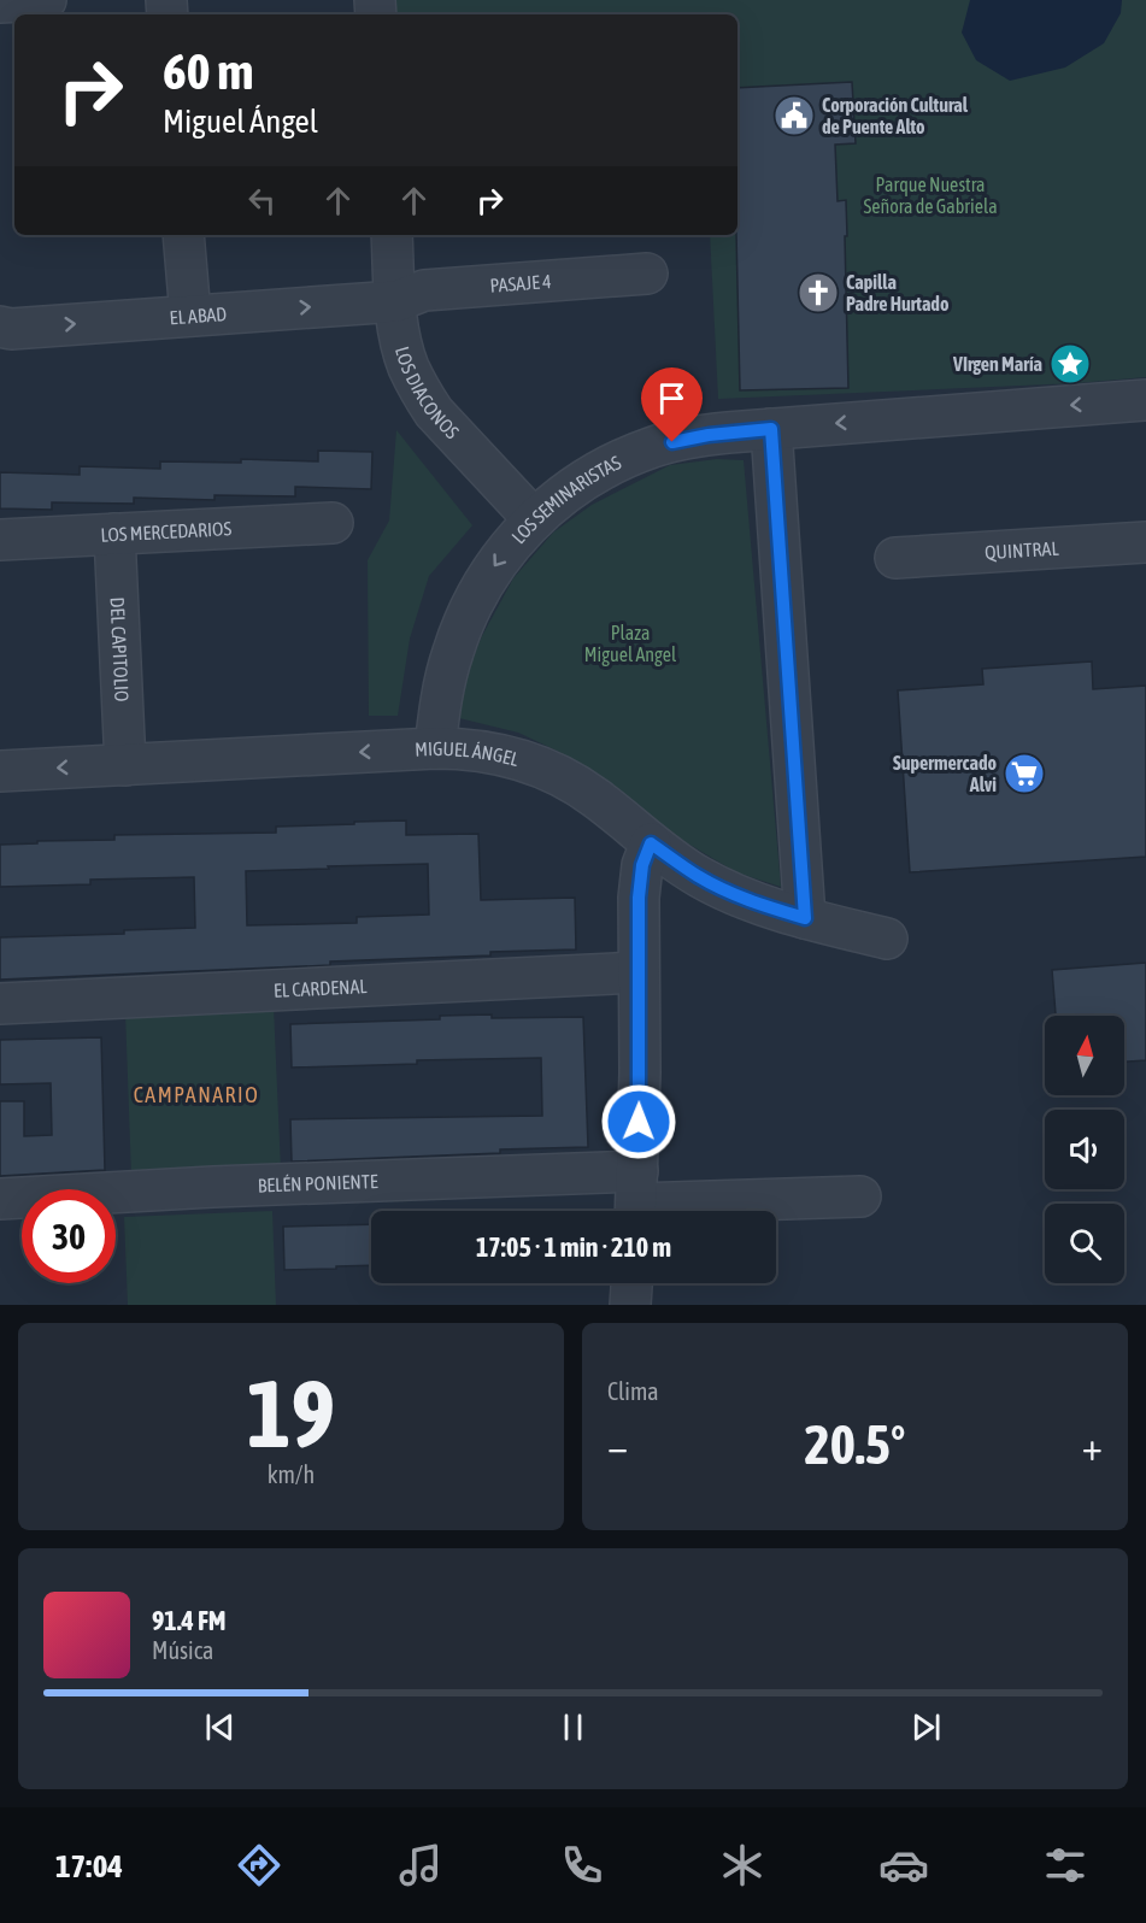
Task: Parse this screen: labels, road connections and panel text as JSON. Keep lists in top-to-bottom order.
{
  "streets": {
    "street": [
      "PASAJE 4",
      "EL ABAD",
      "LOS DIACONOS",
      "LOS SEMINARISTAS",
      "LOS MERCEDARIOS",
      "QUINTRAL",
      "DEL CAPITOLIO",
      "MIGUEL ÁNGEL",
      "EL CARDENAL",
      "BELÉN PONIENTE"
    ]
  },
  "crossings": [
    ["PASAJE 4", "EL ABAD"],
    ["PASAJE 4", "LOS DIACONOS"],
    ["EL ABAD", "LOS DIACONOS"],
    ["LOS DIACONOS", "LOS SEMINARISTAS"],
    ["LOS SEMINARISTAS", "MIGUEL ÁNGEL"],
    ["LOS MERCEDARIOS", "DEL CAPITOLIO"],
    ["DEL CAPITOLIO", "MIGUEL ÁNGEL"]
  ],
  "one_way": ["EL ABAD", "LOS SEMINARISTAS", "MIGUEL ÁNGEL"],
  "districts": ["CAMPANARIO"],
  "parks": ["Parque Nuestra Señora de Gabriela", "Plaza Miguel Angel"],
  "places": {
    "public building": ["Corporación Cultural de Puente Alto"],
    "church": ["Capilla Padre Hurtado"],
    "place": ["VIrgen María"],
    "supermarket": ["Supermercado Alvi"]
  },
  "north": "top",
  "page": {
    "turn": ["60 m", "Miguel Ángel"],
    "limit": "30",
    "trip": "17:05 · 1 min · 210 m",
    "tile": [
      ["19", "km/h"],
      "Clima"
    ],
    "heat": ["−", "20.5°", "+"],
    "song": ["91.4 FM", "Música"],
    "tabs": "17:04"
  }
}
